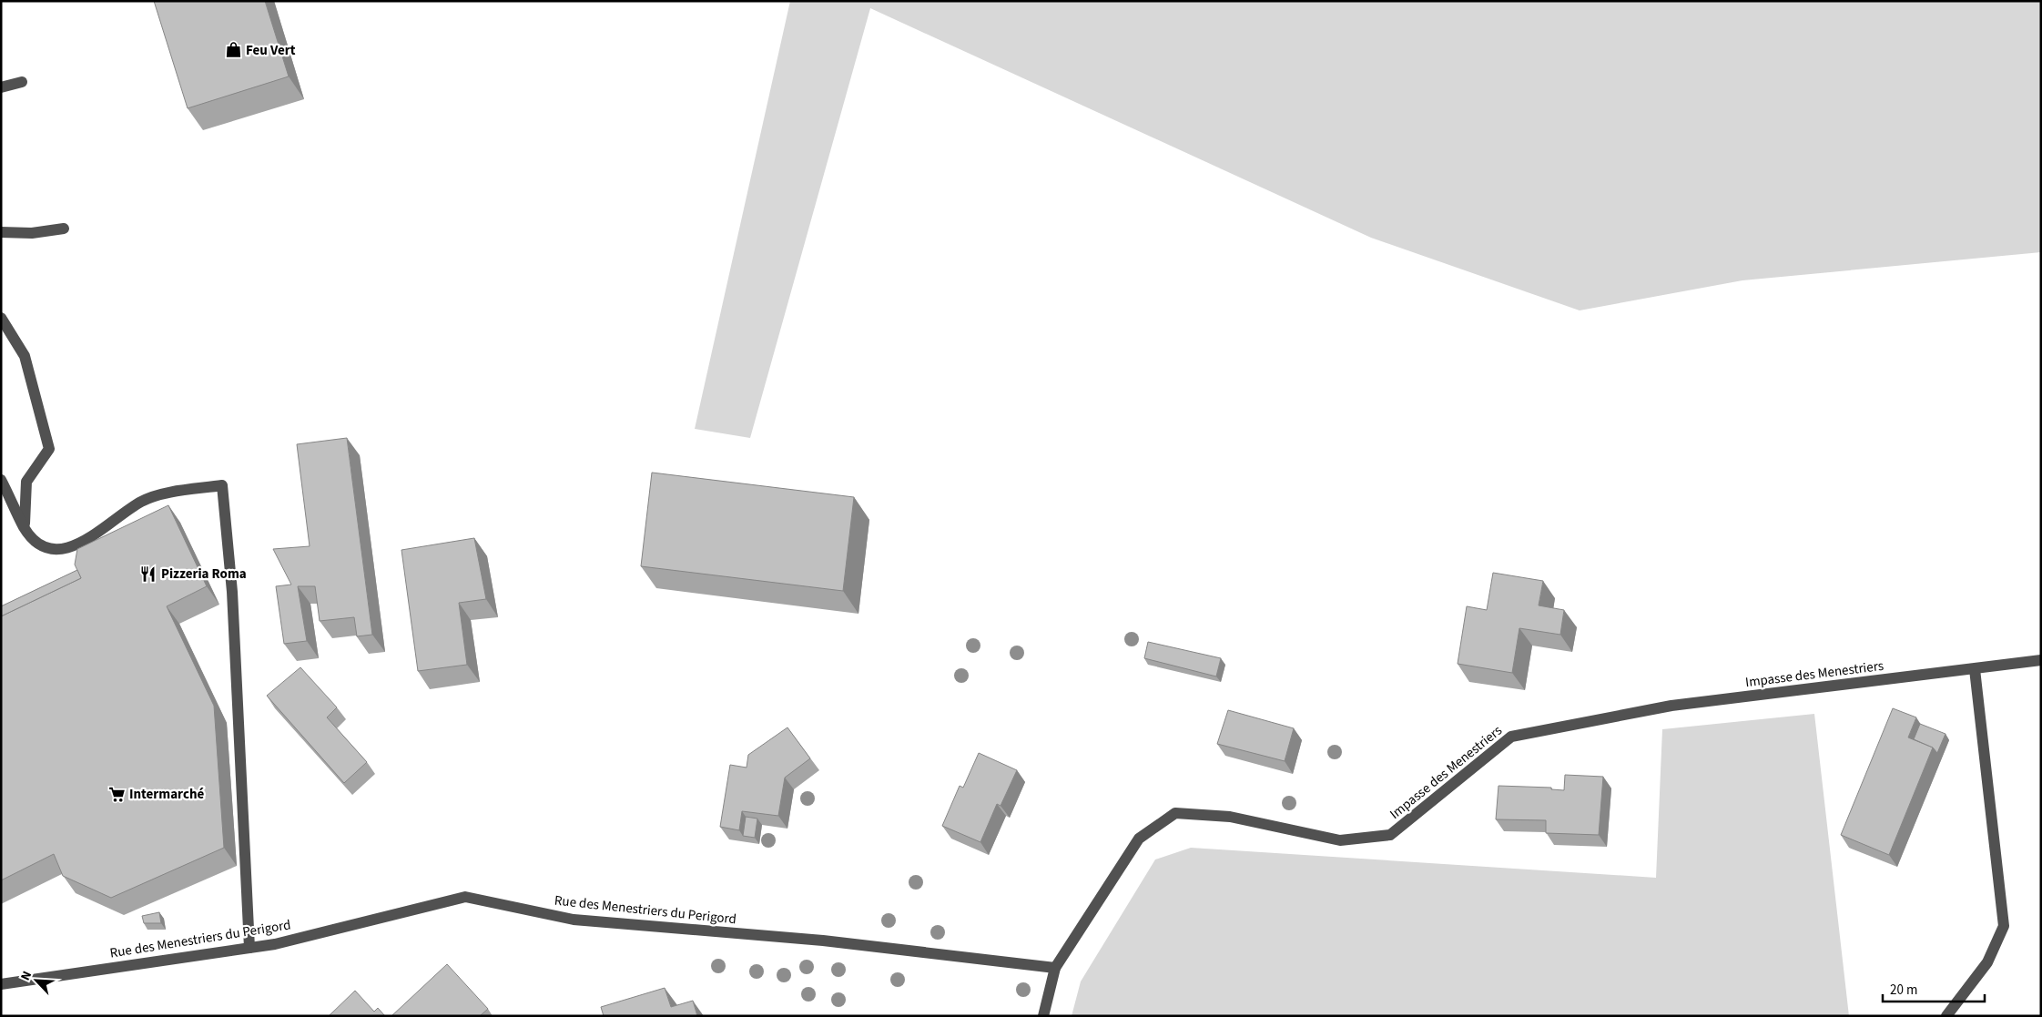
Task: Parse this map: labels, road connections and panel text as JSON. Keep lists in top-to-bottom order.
{
  "streets": {
    "street": ["Impasse des Menestriers", "Rue des Menestriers du Perigord"]
  },
  "crossings": [
    ["Impasse des Menestriers", "Rue des Menestriers du Perigord"]
  ],
  "places": {
    "shop": ["Feu Vert"],
    "restaurant": ["Pizzeria Roma"],
    "supermarket": ["Intermarché"]
  },
  "scale_bar": "20 m",
  "north": "top left"
}
